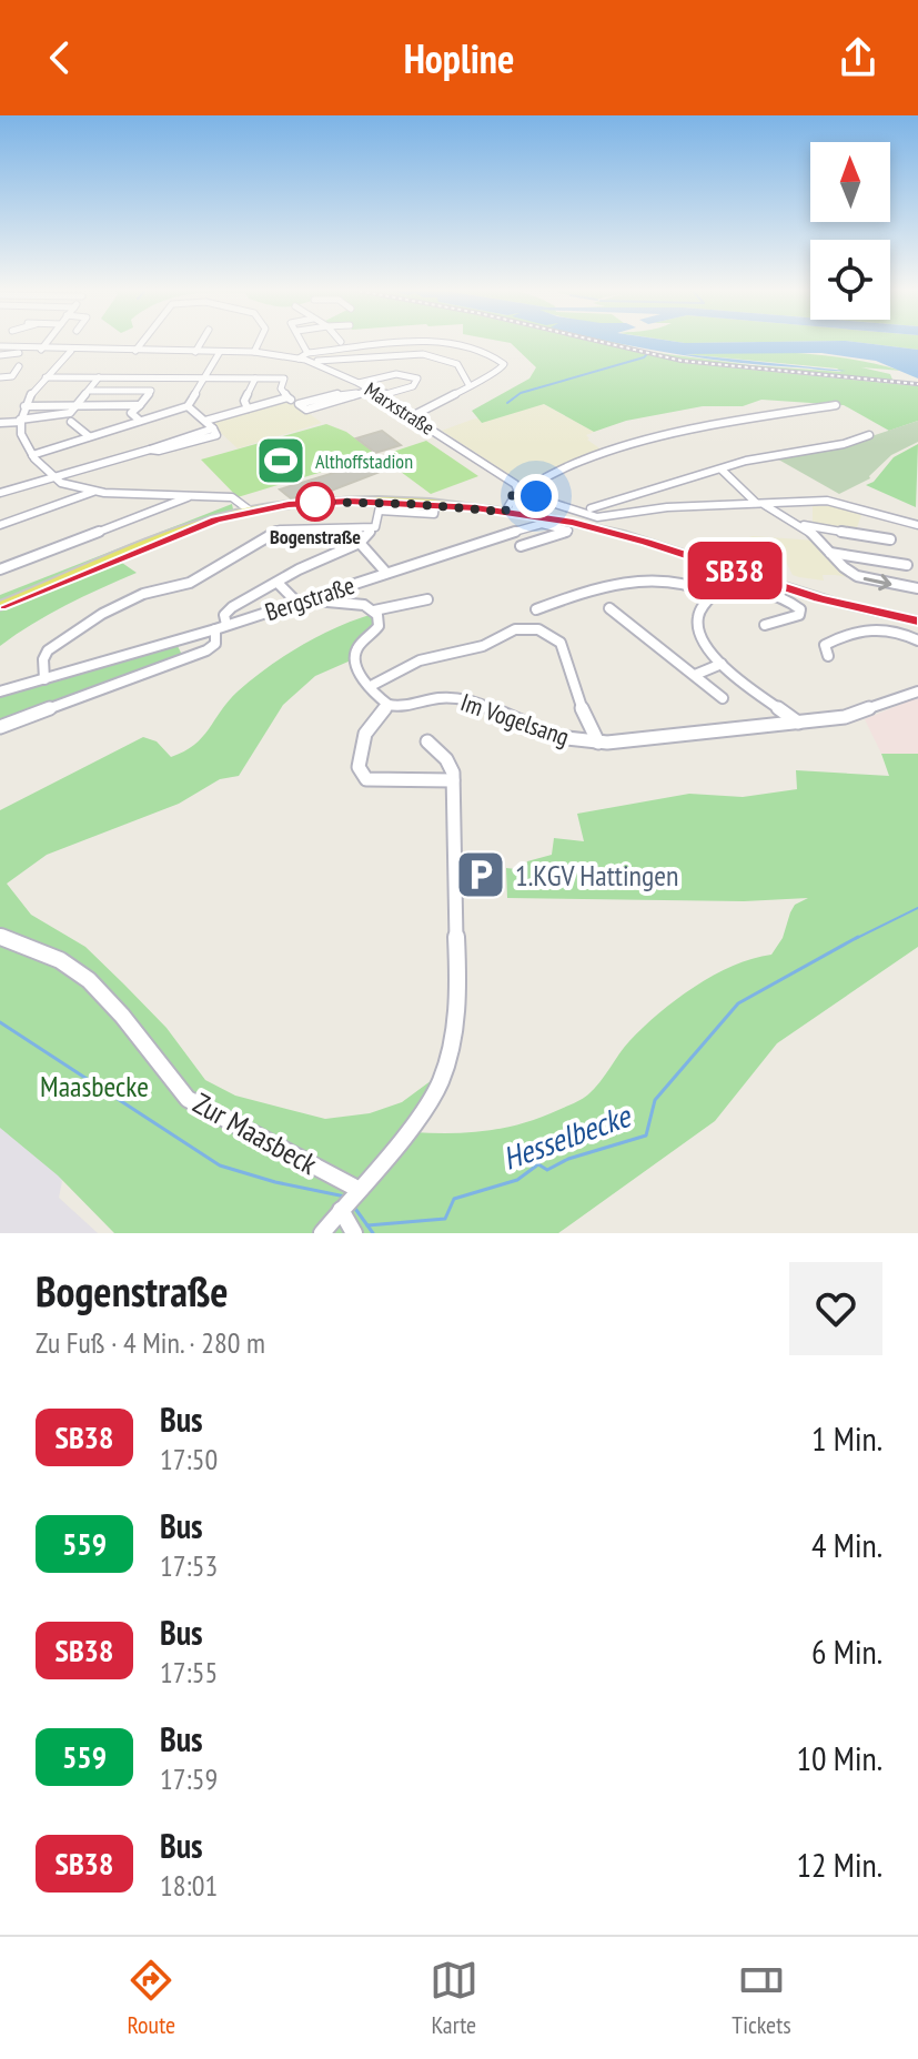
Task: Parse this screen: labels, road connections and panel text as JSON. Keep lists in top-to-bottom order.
{
  "streets": {
    "street": [
      "Marxstraße",
      "Bergstraße",
      "Im Vogelsang",
      "Zur Maasbeck"
    ]
  },
  "water": ["Hesselbecke"],
  "parks": ["Maasbecke"],
  "places": {
    "sports": ["Althoffstadion"],
    "other": ["Bogenstraße"],
    "parking": ["1.KGV Hattingen"]
  },
  "lines": ["bus line SB38"],
  "north": "top",
  "page": {
    "header": "Hopline",
    "on_map": "SB38",
    "heading": ["Bogenstraße", "Zu Fuß · 4 Min. · 280 m"],
    "list": [
      {
        "mark": "SB38",
        "name": "Bus",
        "note": "17:50",
        "value": "1 Min."
      },
      {
        "mark": "559",
        "name": "Bus",
        "note": "17:53",
        "value": "4 Min."
      },
      {
        "mark": "SB38",
        "name": "Bus",
        "note": "17:55",
        "value": "6 Min."
      },
      {
        "mark": "559",
        "name": "Bus",
        "note": "17:59",
        "value": "10 Min."
      },
      {
        "mark": "SB38",
        "name": "Bus",
        "note": "18:01",
        "value": "12 Min."
      }
    ],
    "tabs": ["Route", "Karte", "Tickets"]
  }
}
